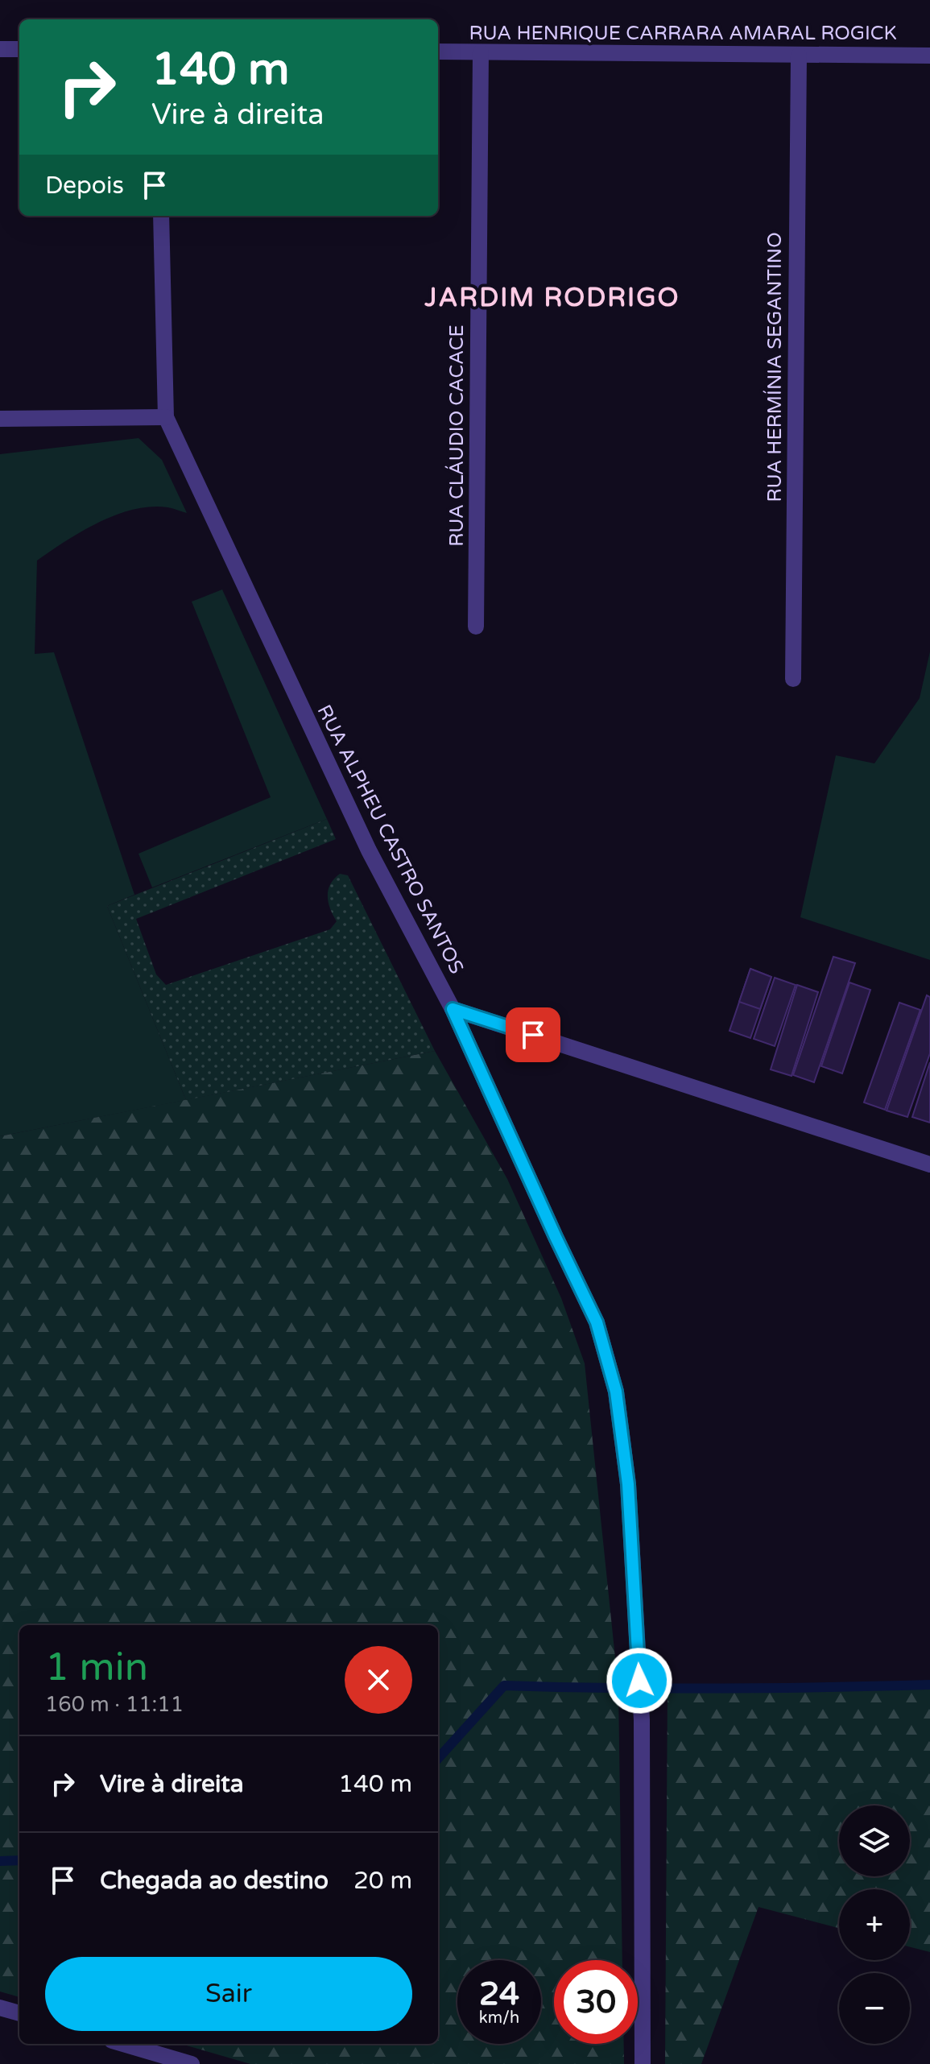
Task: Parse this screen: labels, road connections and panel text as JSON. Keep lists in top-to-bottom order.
{
  "streets": {
    "street": [
      "RUA HENRIQUE CARRARA AMARAL ROGICK",
      "RUA HERMÍNIA SEGANTINO",
      "RUA CLÁUDIO CACACE",
      "RUA ALPHEU CASTRO SANTOS"
    ]
  },
  "crossings": [
    ["RUA HENRIQUE CARRARA AMARAL ROGICK", "RUA HERMÍNIA SEGANTINO"],
    ["RUA HENRIQUE CARRARA AMARAL ROGICK", "RUA CLÁUDIO CACACE"]
  ],
  "districts": ["JARDIM RODRIGO"],
  "page": {
    "turn": ["140 m", "Vire à direita"],
    "then": "Depois",
    "heading": ["1 min", "160 m · 11:11"],
    "list": [
      {
        "name": "Vire à direita",
        "value": "140 m"
      },
      {
        "name": "Chegada ao destino",
        "value": "20 m"
      }
    ],
    "map_buttons": ["+", "−"],
    "buttons": "Sair",
    "speed": "24 km/h",
    "limit": "30"
  }
}
